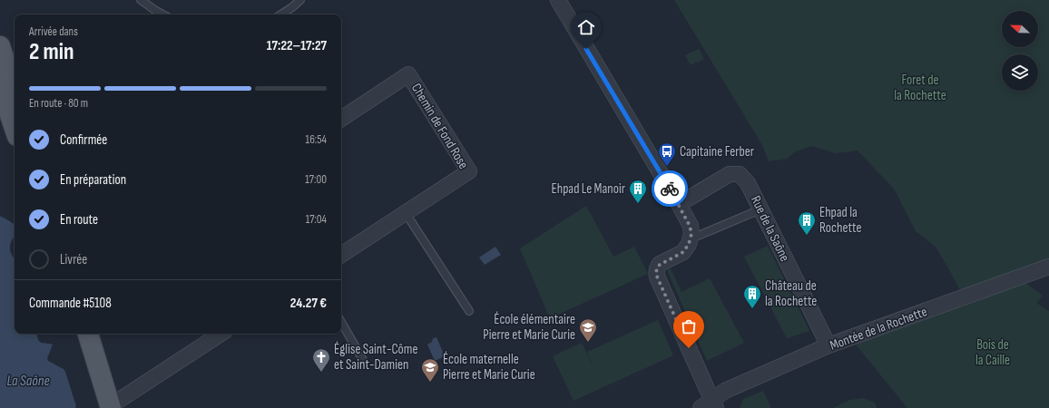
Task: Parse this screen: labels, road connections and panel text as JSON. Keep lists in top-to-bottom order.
{
  "streets": {
    "street": ["Chemin de Fond Rose", "Rue de la Saône", "Montée de la Rochette"]
  },
  "crossings": [
    ["Rue de la Saône", "Montée de la Rochette"]
  ],
  "water": ["La Saône"],
  "parks": ["Foret de la Rochette", "Bois de la Caille"],
  "places": {
    "bus stop": ["Capitaine Ferber"],
    "building": ["Ehpad Le Manoir", "Ehpad la Rochette", "Château de la Rochette"],
    "school or university": ["École élémentaire Pierre et Marie Curie", "École maternelle Pierre et Marie Curie"],
    "church": ["Église Saint-Côme et Saint-Damien"]
  },
  "north": "left",
  "page": {
    "heading": ["2 min", "Arrivée dans", "17:22–17:27"],
    "panel": ["Commande #5108", "24.27 €"],
    "bar": "En route · 80 m",
    "list": [
      ["Confirmée", "16:54"],
      ["En préparation", "17:00"],
      ["En route", "17:04"],
      "Livrée"
    ]
  }
}
